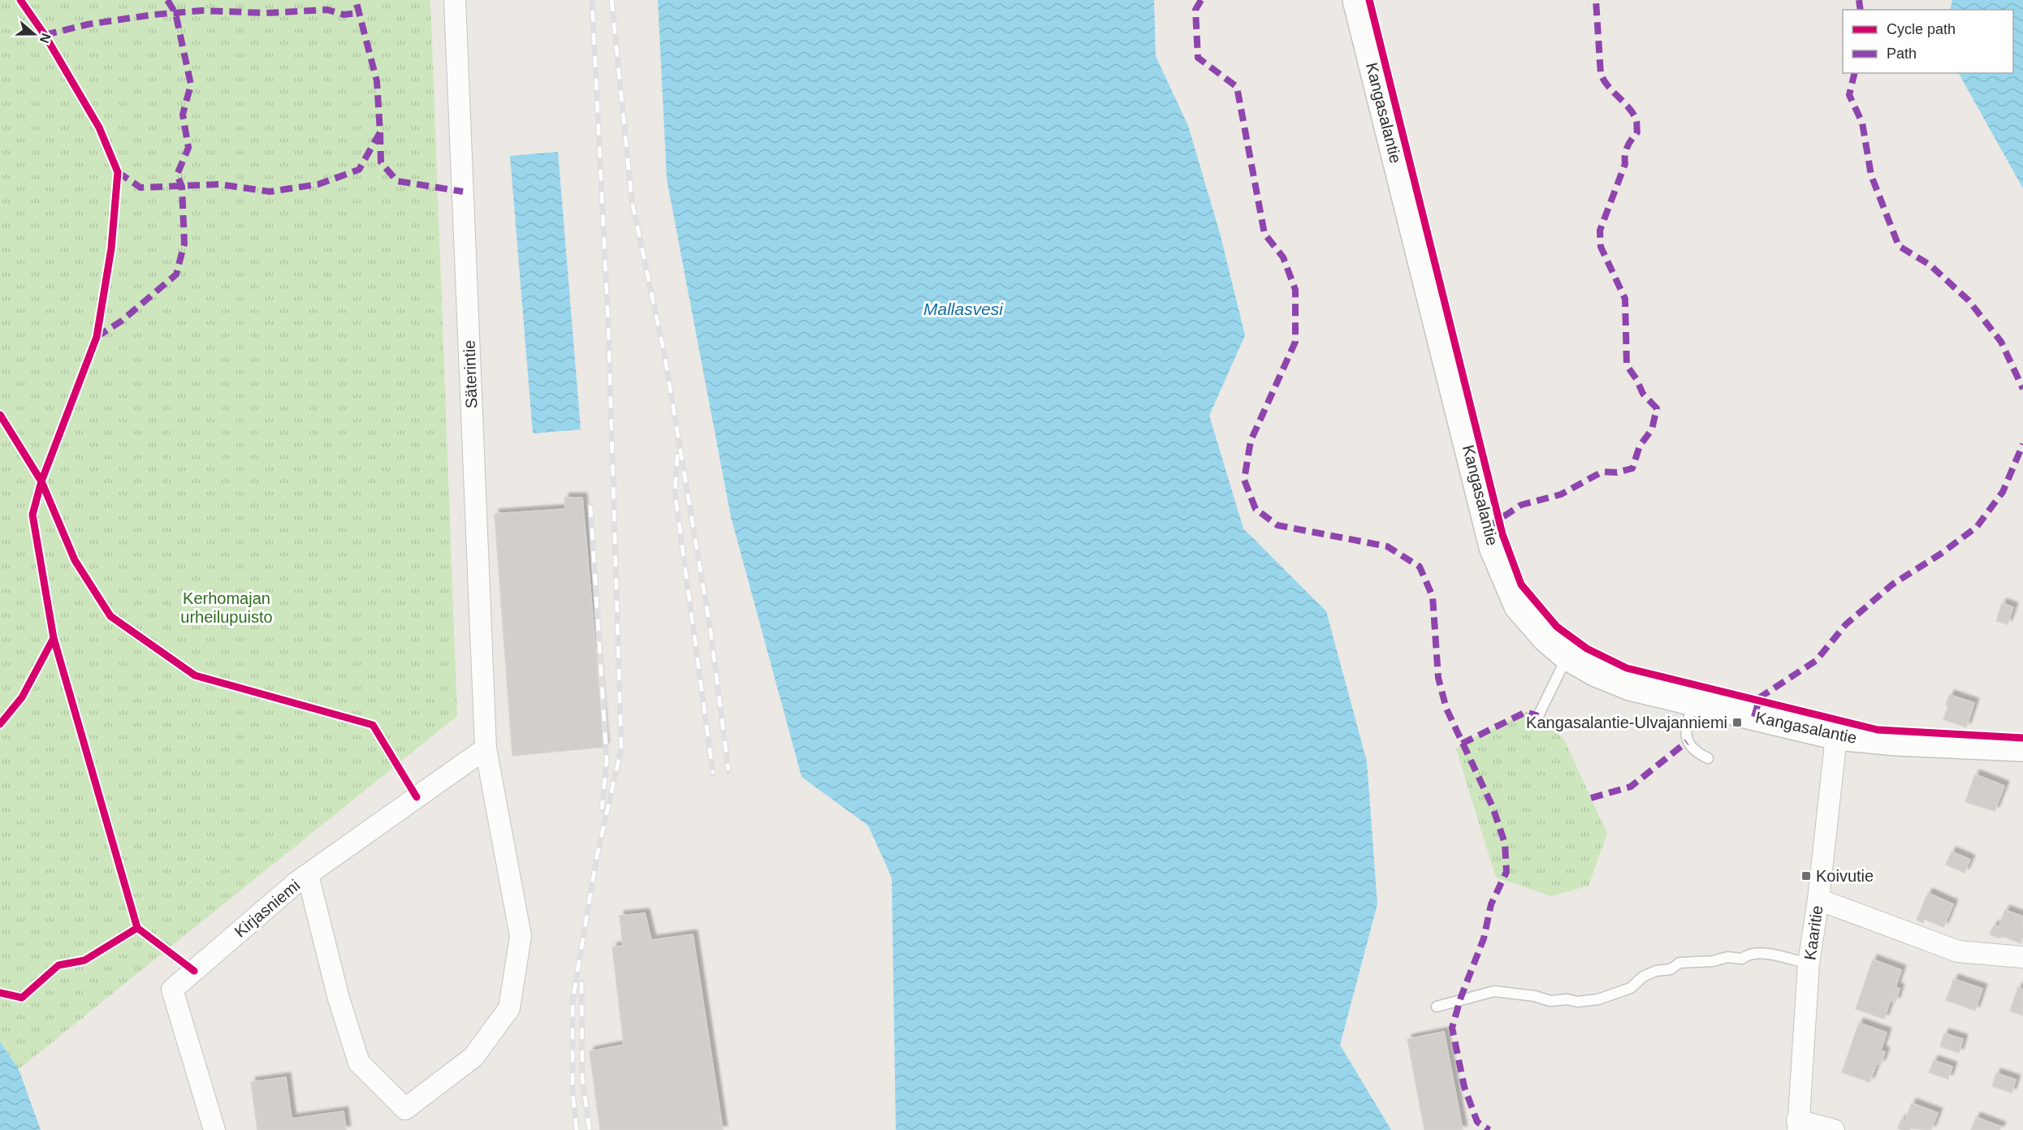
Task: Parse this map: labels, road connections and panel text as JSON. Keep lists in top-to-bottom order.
{
  "streets": {
    "main road": ["Kangasalantie"],
    "street": ["Säterintie", "Kirjasniemi", "Kaaritie"]
  },
  "crossings": [
    ["Kangasalantie", "Kaaritie"],
    ["Säterintie", "Kirjasniemi"]
  ],
  "water": ["Mallasvesi"],
  "parks": ["Kerhomajan urheilupuisto"],
  "places": {
    "transit": ["Kangasalantie-Ulvajanniemi", "Koivutie"]
  },
  "legend": ["Cycle path", "Path"],
  "north": "right"
}
